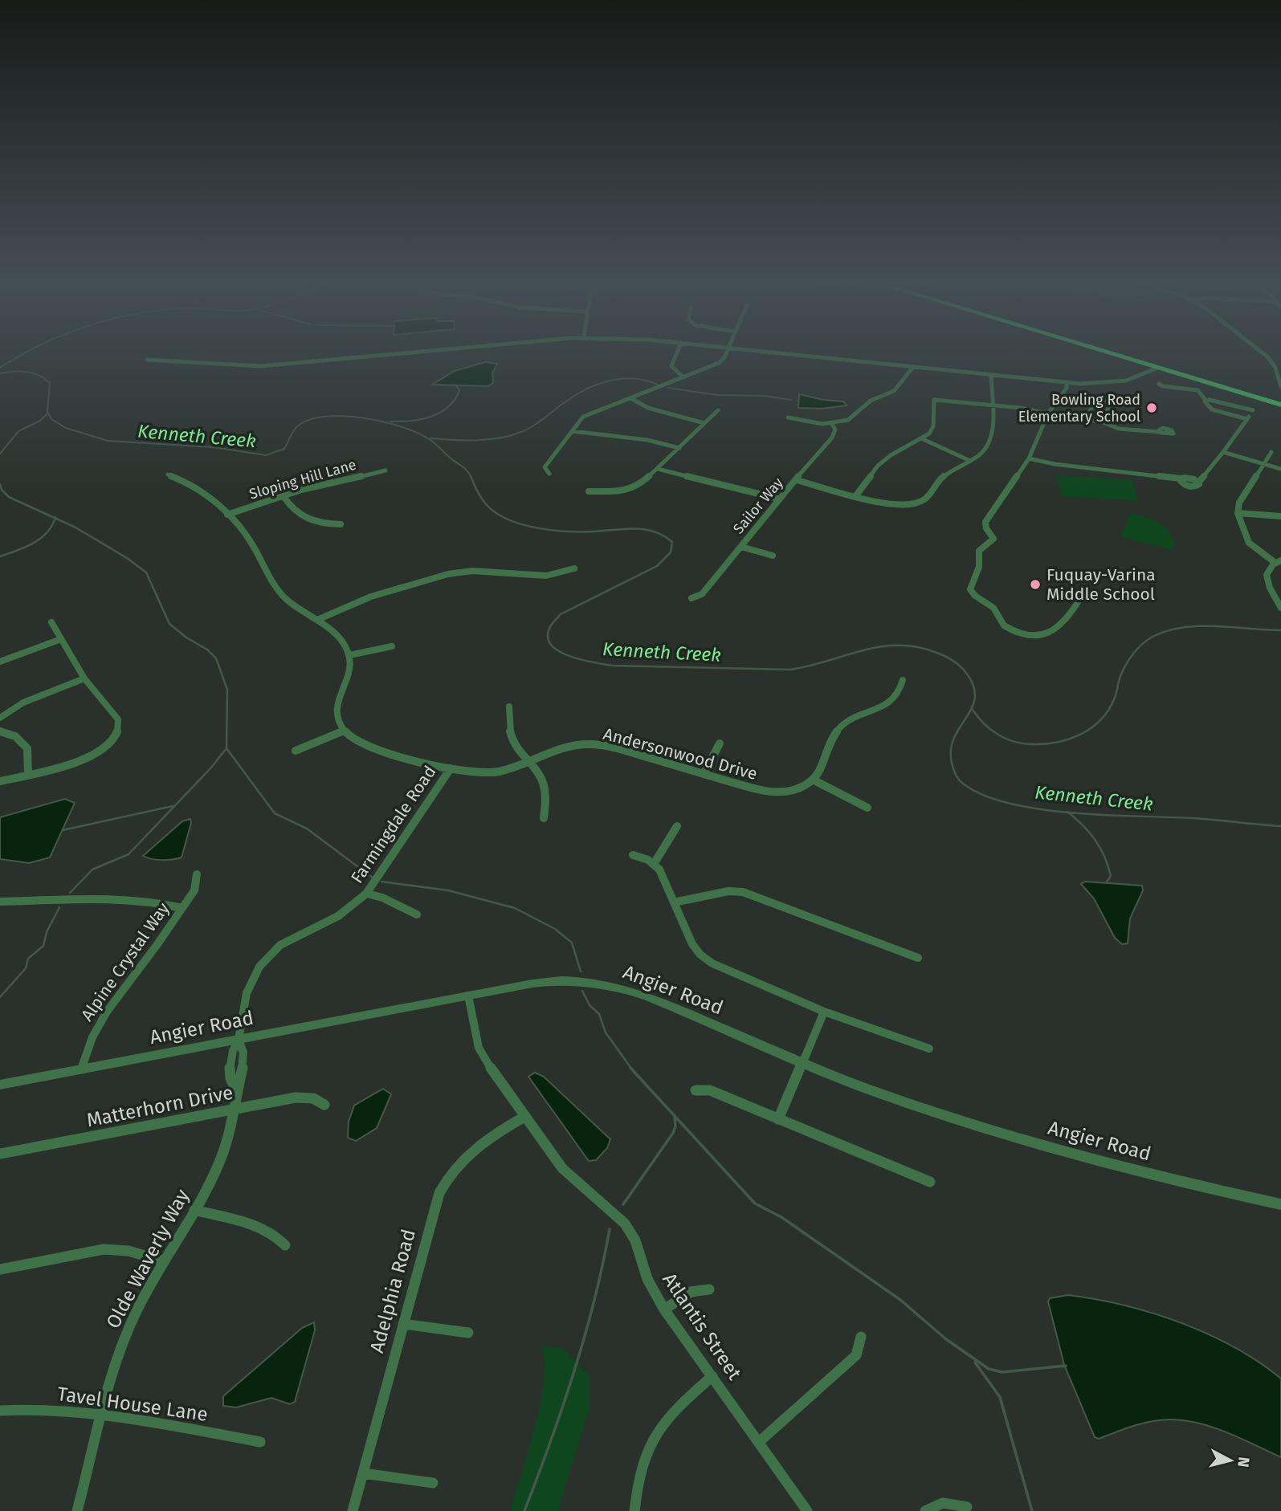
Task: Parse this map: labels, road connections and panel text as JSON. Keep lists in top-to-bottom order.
{
  "streets": {
    "street": [
      "Sloping Hill Lane",
      "Sailor Way",
      "Andersonwood Drive",
      "Farmingdale Road",
      "Alpine Crystal Way",
      "Angier Road",
      "Matterhorn Drive",
      "Olde Waverly Way",
      "Adelphia Road",
      "Atlantis Street",
      "Tavel House Lane"
    ]
  },
  "crossings": [
    ["Andersonwood Drive", "Farmingdale Road"],
    ["Farmingdale Road", "Angier Road"],
    ["Farmingdale Road", "Olde Waverly Way"],
    ["Alpine Crystal Way", "Angier Road"],
    ["Angier Road", "Olde Waverly Way"],
    ["Angier Road", "Atlantis Street"],
    ["Matterhorn Drive", "Olde Waverly Way"],
    ["Olde Waverly Way", "Tavel House Lane"],
    ["Adelphia Road", "Atlantis Street"]
  ],
  "water": ["Kenneth Creek"],
  "places": ["Bowling Road Elementary School", "Fuquay-Varina Middle School"],
  "north": "right"
}
